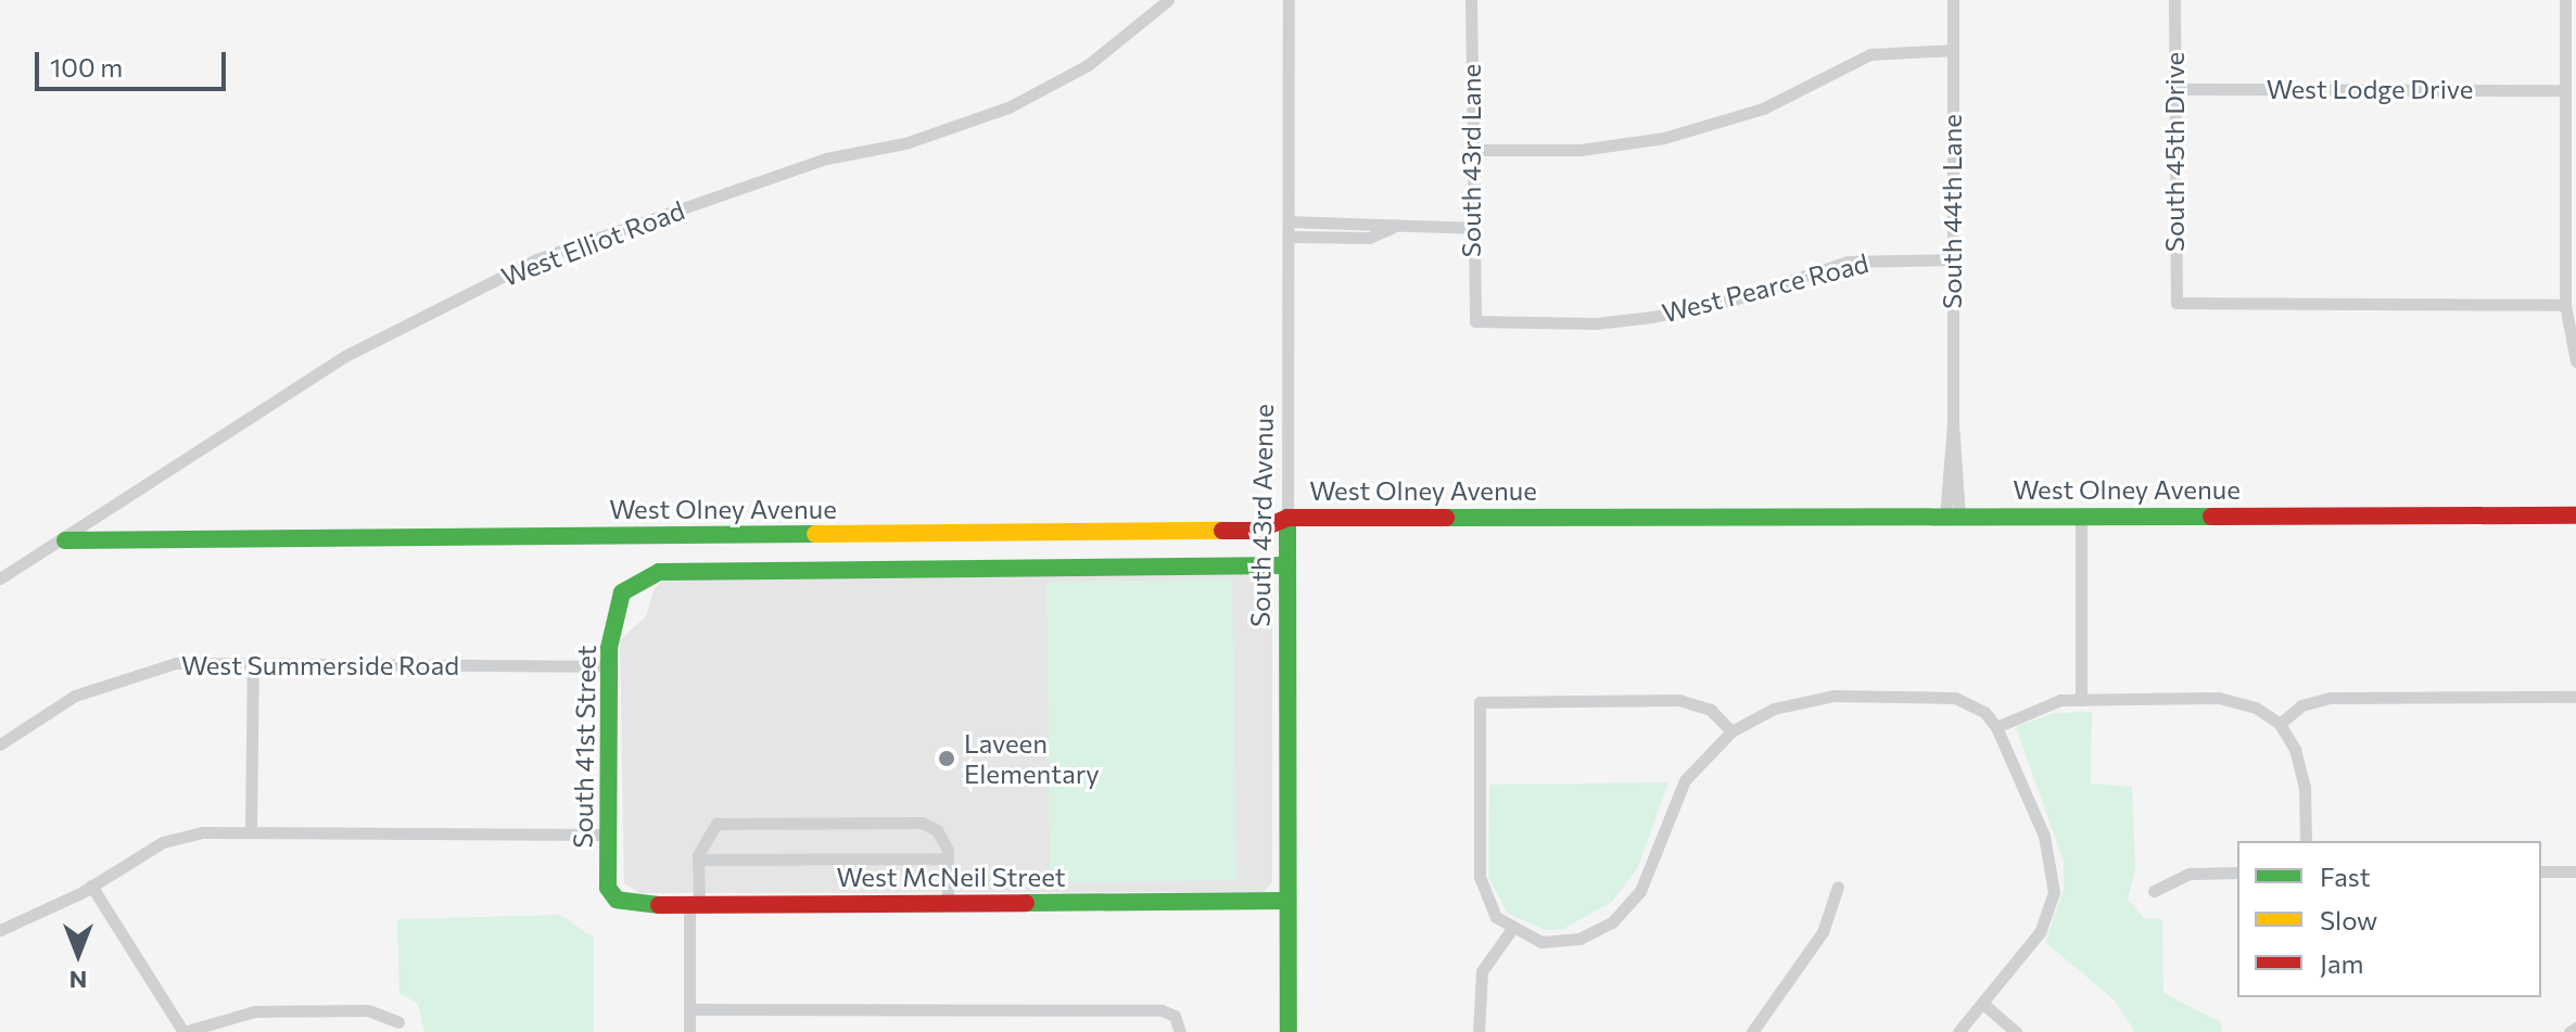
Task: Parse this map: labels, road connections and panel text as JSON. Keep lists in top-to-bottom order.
{
  "streets": {
    "street": [
      "West Lodge Drive",
      "South 45th Drive",
      "South 43rd Lane",
      "South 44th Lane",
      "West Elliot Road",
      "West Pearce Road",
      "West Olney Avenue",
      "South 43rd Avenue",
      "West Summerside Road",
      "South 41st Street",
      "West McNeil Street"
    ]
  },
  "crossings": [
    ["West Lodge Drive", "South 45th Drive"],
    ["South 43rd Lane", "West Pearce Road"],
    ["South 44th Lane", "West Pearce Road"],
    ["South 44th Lane", "West Olney Avenue"],
    ["West Elliot Road", "West Olney Avenue"],
    ["West Olney Avenue", "South 43rd Avenue"],
    ["South 43rd Avenue", "South 41st Street"],
    ["South 43rd Avenue", "West McNeil Street"],
    ["West Summerside Road", "South 41st Street"],
    ["South 41st Street", "West McNeil Street"]
  ],
  "places": ["Laveen Elementary"],
  "legend": ["Fast", "Slow", "Jam"],
  "scale_bar": "100 m",
  "north": "bottom"
}
